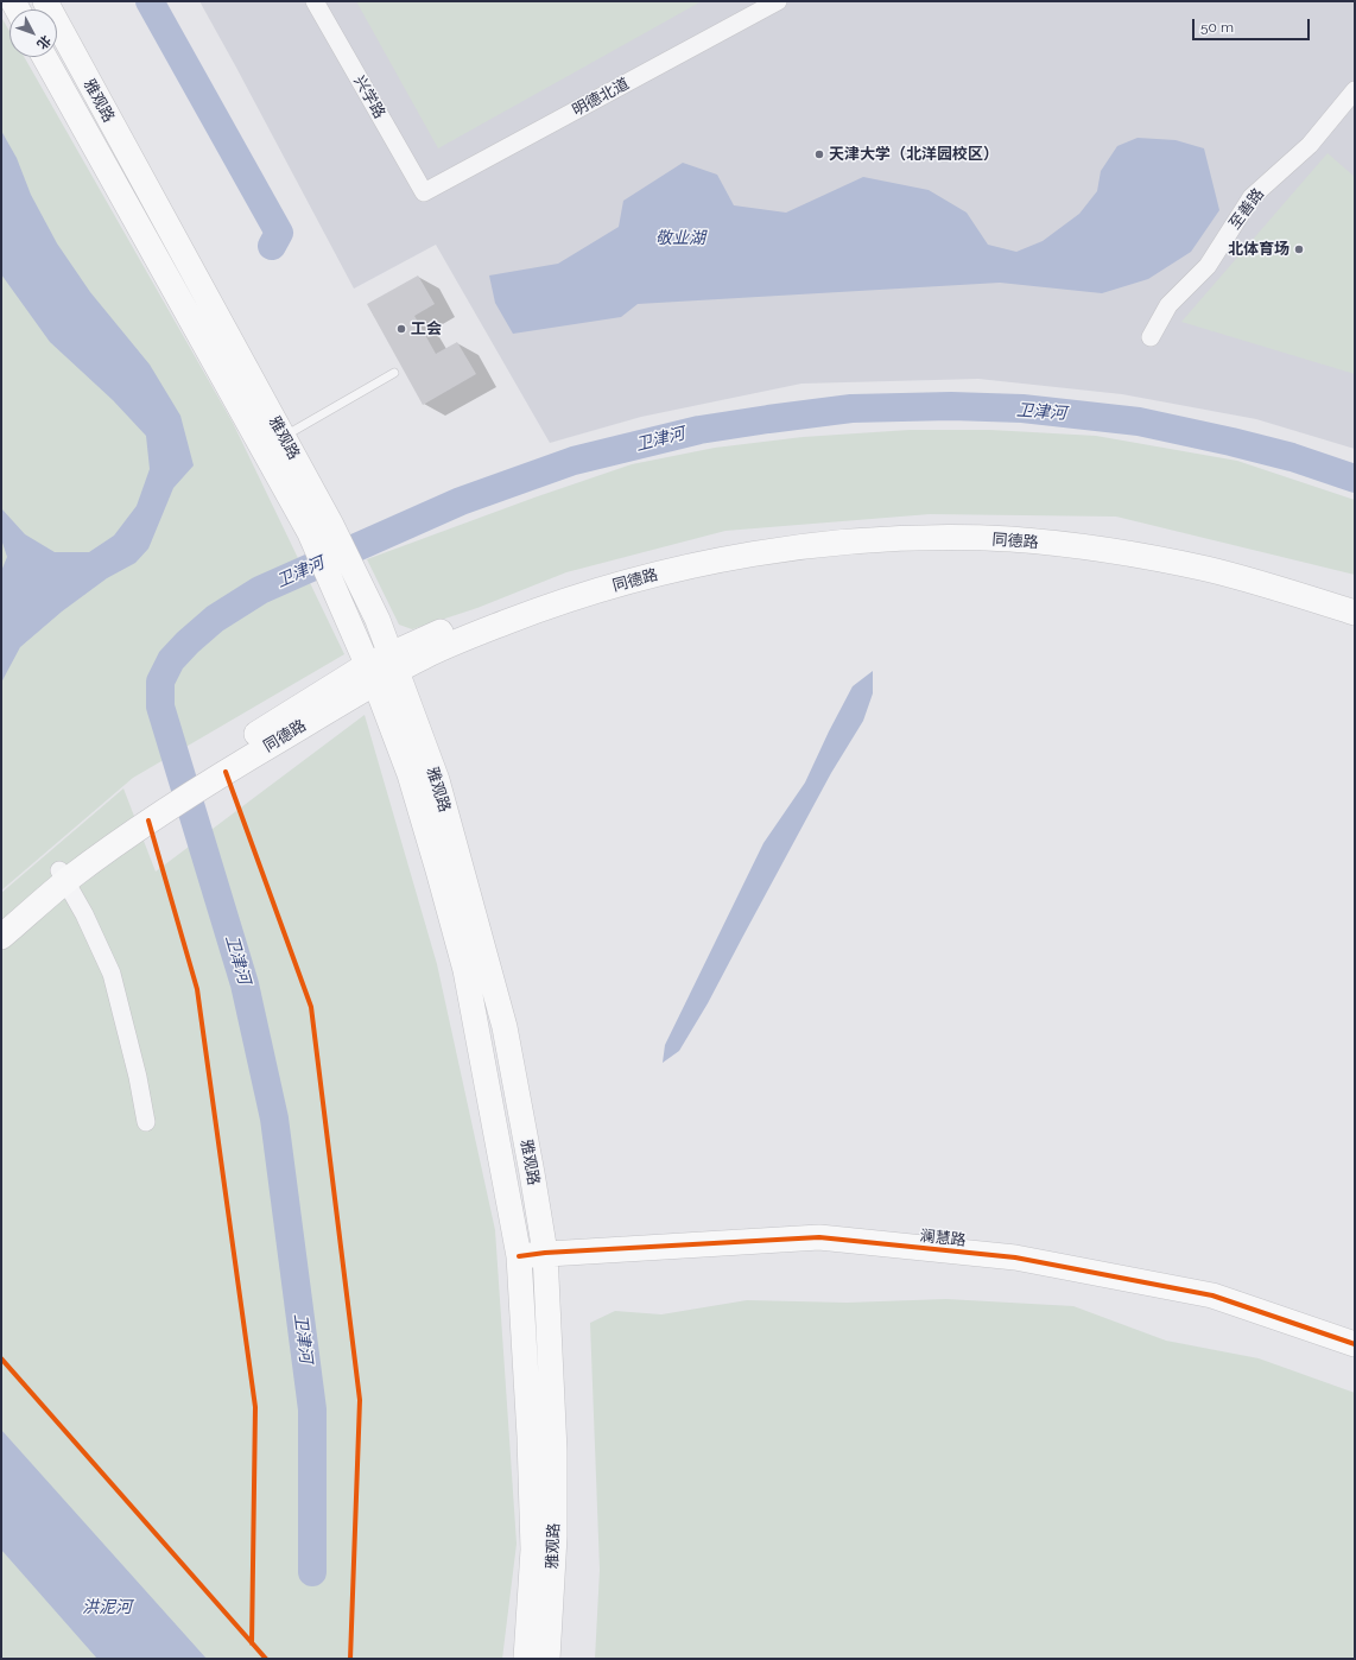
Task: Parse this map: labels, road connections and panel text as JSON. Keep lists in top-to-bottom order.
{
  "streets": {
    "main road": ["雅观路", "同德路", "澜慧路"],
    "street": ["兴学路", "明德北道", "至善路"]
  },
  "crossings": [
    ["兴学路", "明德北道"],
    ["雅观路", "同德路"],
    ["雅观路", "澜慧路"]
  ],
  "water": ["敬业湖", "卫津河", "洪泥河"],
  "places": ["天津大学（北洋园校区）", "北体育场", "工会"],
  "scale_bar": "50 m",
  "north": "bottom right"
}
